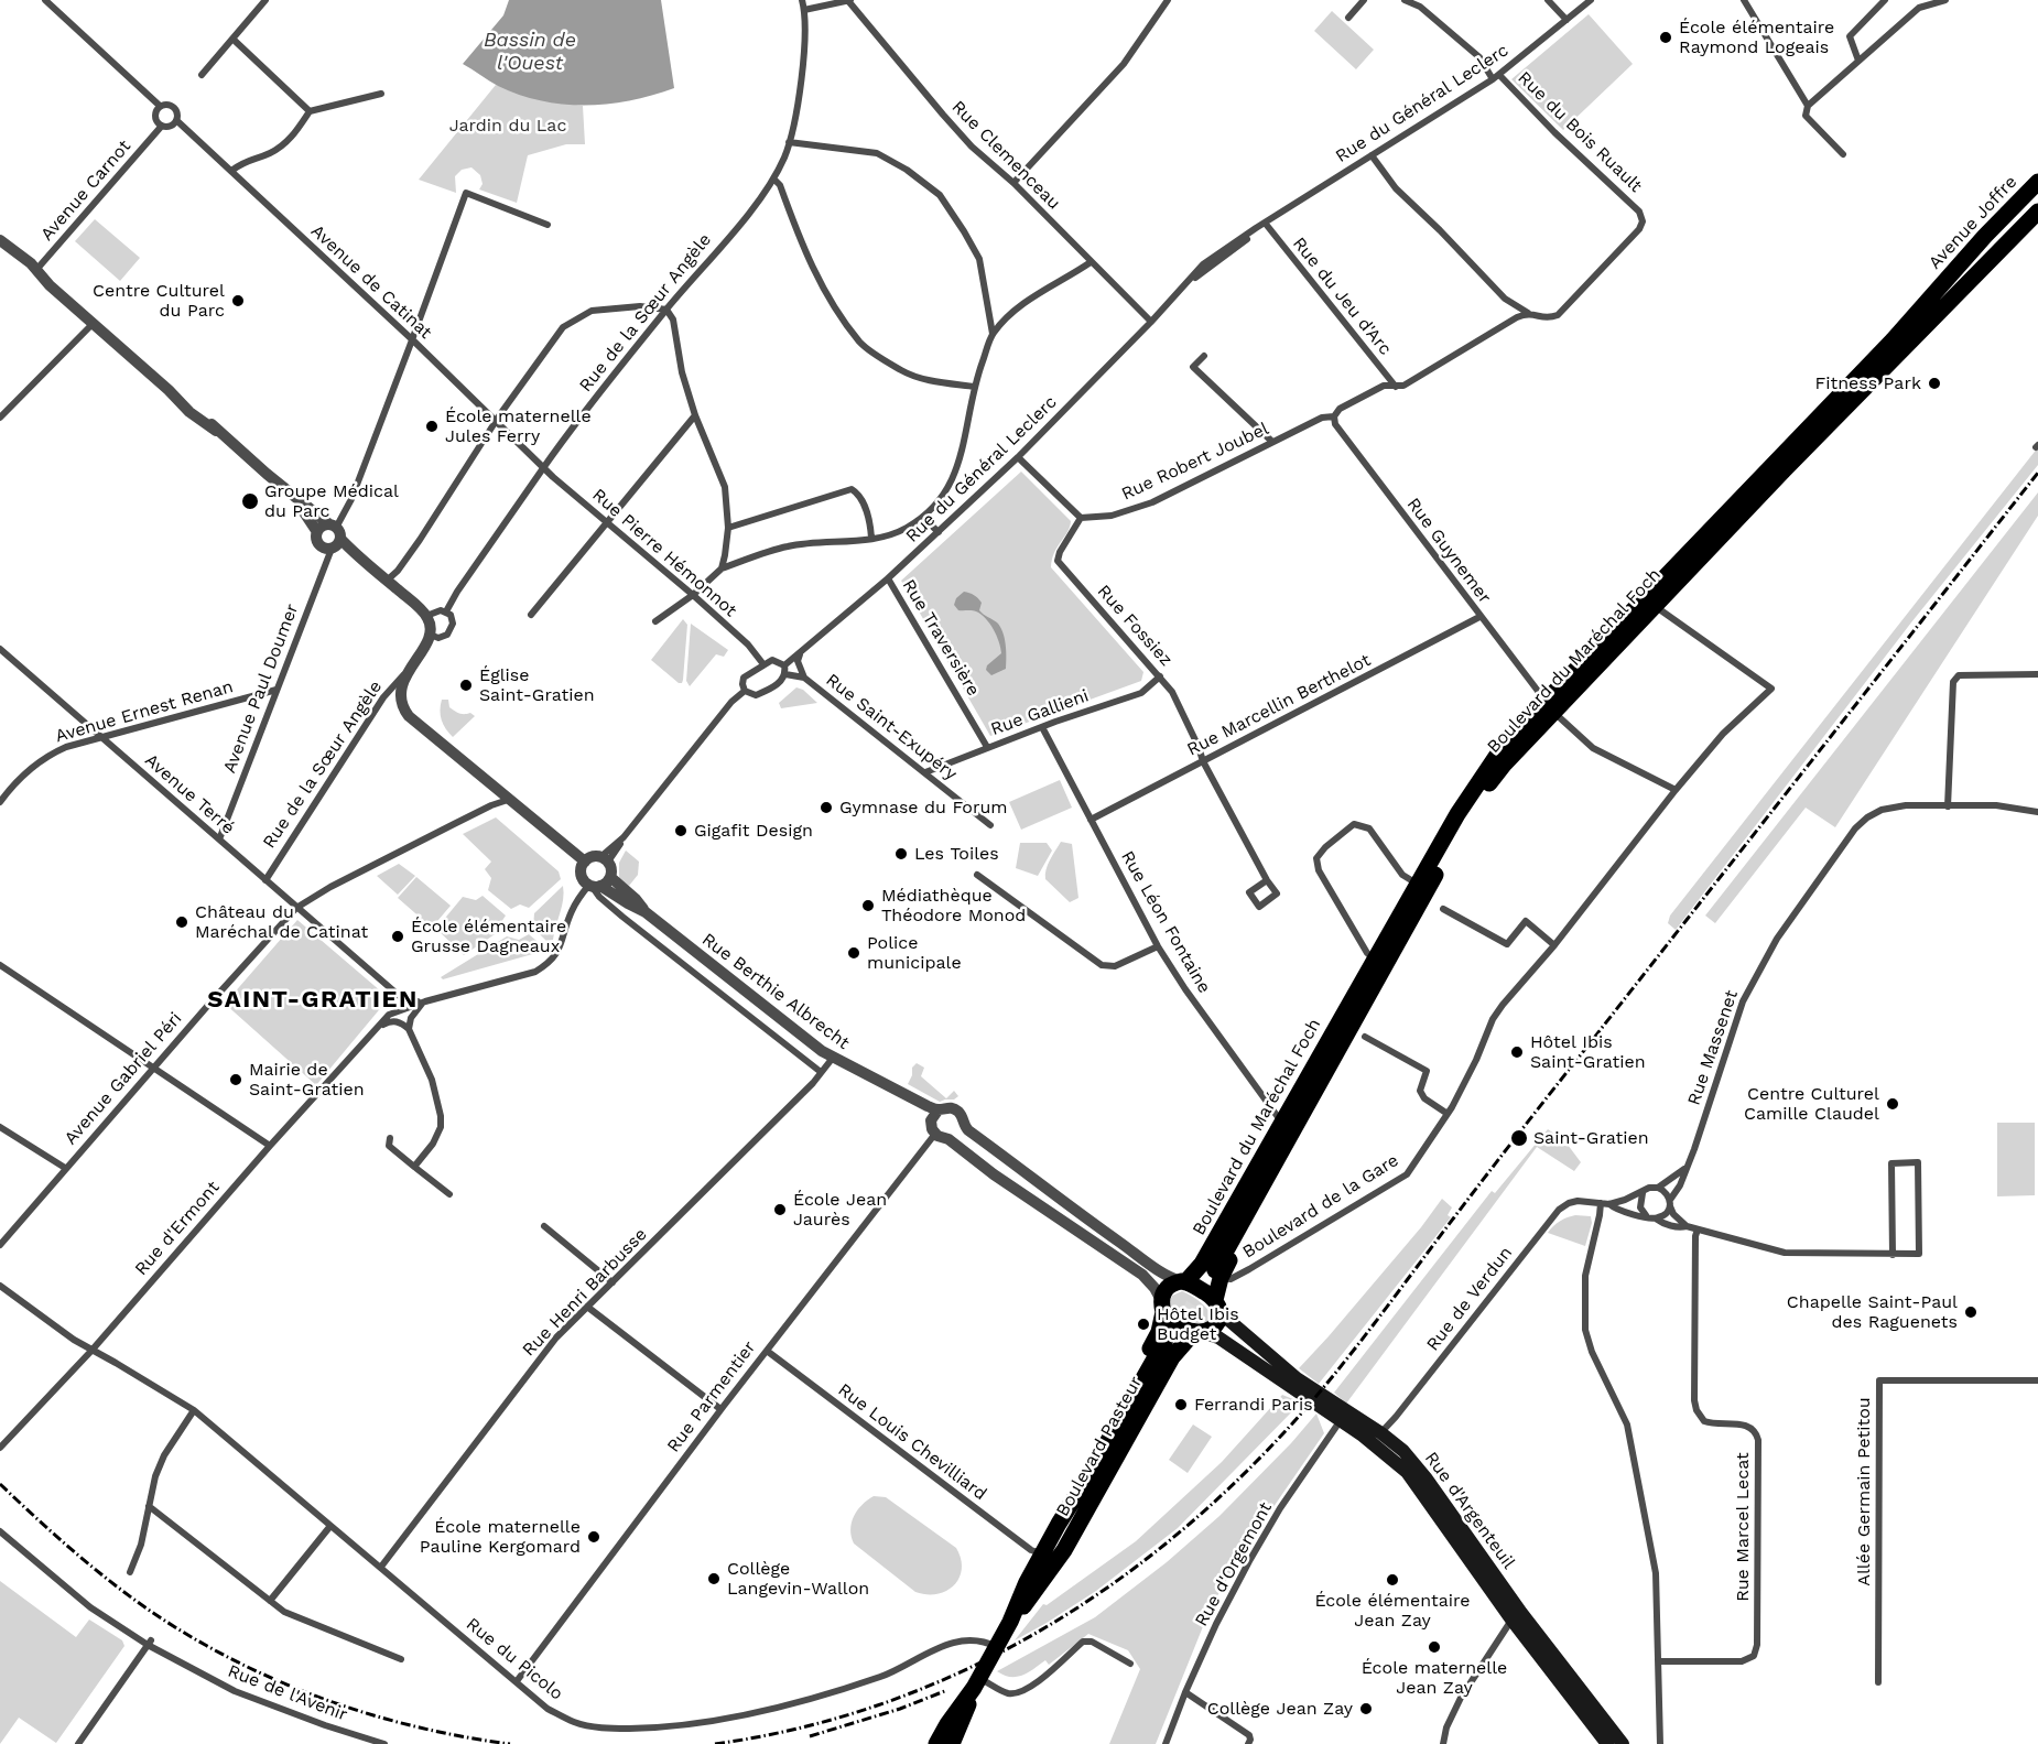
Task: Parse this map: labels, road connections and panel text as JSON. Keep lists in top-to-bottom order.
{
  "streets": {
    "main road": [
      "Avenue Joffre",
      "Boulevard du Maréchal Foch",
      "Boulevard Pasteur",
      "Rue d'Argenteuil"
    ],
    "street": [
      "Rue du Général Leclerc",
      "Rue du Bois Ruault",
      "Rue Clemenceau",
      "Avenue Carnot",
      "Avenue de Catinat",
      "Rue du Jeu d'Arc",
      "Rue de la Sœur Angèle",
      "Rue Robert Joubel",
      "Rue Guynemer",
      "Rue Pierre Hémonnot",
      "Rue Fossiez",
      "Rue Traversière",
      "Avenue Paul Doumer",
      "Rue Marcellin Berthelot",
      "Avenue Ernest Renan",
      "Rue Gallieni",
      "Rue Saint-Exupéry",
      "Avenue Terré",
      "Rue Léon Fontaine",
      "Rue Berthie Albrecht",
      "Rue Massenet",
      "Avenue Gabriel Péri",
      "Boulevard de la Gare",
      "Rue d'Ermont",
      "Rue Henri Barbusse",
      "Rue de Verdun",
      "Rue Parmentier",
      "Rue Louis Chevilliard",
      "Allée Germain Petitou",
      "Rue Marcel Lecat",
      "Rue d'Orgemont",
      "Rue du Picolo",
      "Rue de l'Avenir"
    ]
  },
  "crossings": [
    ["Rue du Général Leclerc", "Rue du Bois Ruault"],
    ["Rue du Général Leclerc", "Rue Clemenceau"],
    ["Rue du Général Leclerc", "Rue du Jeu d'Arc"],
    ["Rue du Général Leclerc", "Rue Traversière"],
    ["Rue du Général Leclerc", "Rue Saint-Exupéry"],
    ["Rue du Bois Ruault", "Rue Robert Joubel"],
    ["Avenue Carnot", "Avenue de Catinat"],
    ["Avenue Joffre", "Boulevard du Maréchal Foch"],
    ["Avenue de Catinat", "Rue de la Sœur Angèle"],
    ["Avenue de Catinat", "Rue Pierre Hémonnot"],
    ["Avenue de Catinat", "Avenue Paul Doumer"],
    ["Rue du Jeu d'Arc", "Rue Robert Joubel"],
    ["Rue de la Sœur Angèle", "Rue Pierre Hémonnot"],
    ["Rue de la Sœur Angèle", "Avenue Terré"],
    ["Rue Robert Joubel", "Rue Guynemer"],
    ["Rue Robert Joubel", "Rue Fossiez"],
    ["Rue Guynemer", "Boulevard du Maréchal Foch"],
    ["Rue Guynemer", "Rue Marcellin Berthelot"],
    ["Rue Guynemer", "Boulevard de la Gare"],
    ["Rue Fossiez", "Rue Marcellin Berthelot"],
    ["Rue Fossiez", "Rue Gallieni"],
    ["Rue Traversière", "Rue Gallieni"],
    ["Boulevard du Maréchal Foch", "Rue Léon Fontaine"],
    ["Boulevard du Maréchal Foch", "Rue Berthie Albrecht"],
    ["Boulevard du Maréchal Foch", "Boulevard de la Gare"],
    ["Boulevard du Maréchal Foch", "Boulevard Pasteur"],
    ["Boulevard du Maréchal Foch", "Rue d'Argenteuil"],
    ["Avenue Paul Doumer", "Avenue Ernest Renan"],
    ["Avenue Paul Doumer", "Avenue Terré"],
    ["Rue Marcellin Berthelot", "Rue Léon Fontaine"],
    ["Avenue Ernest Renan", "Avenue Terré"],
    ["Rue Gallieni", "Rue Saint-Exupéry"],
    ["Rue Gallieni", "Rue Léon Fontaine"],
    ["Avenue Terré", "Avenue Gabriel Péri"],
    ["Avenue Terré", "Rue d'Ermont"],
    ["Rue Berthie Albrecht", "Rue d'Ermont"],
    ["Rue Berthie Albrecht", "Rue Henri Barbusse"],
    ["Rue Berthie Albrecht", "Rue Parmentier"],
    ["Rue Berthie Albrecht", "Boulevard Pasteur"],
    ["Rue Berthie Albrecht", "Rue d'Argenteuil"],
    ["Rue d'Ermont", "Rue du Picolo"],
    ["Rue Henri Barbusse", "Rue du Picolo"],
    ["Rue de Verdun", "Rue d'Argenteuil"],
    ["Rue Parmentier", "Rue Louis Chevilliard"],
    ["Rue Parmentier", "Rue du Picolo"],
    ["Rue Louis Chevilliard", "Boulevard Pasteur"],
    ["Boulevard Pasteur", "Rue d'Argenteuil"],
    ["Boulevard Pasteur", "Rue du Picolo"],
    ["Rue d'Argenteuil", "Rue d'Orgemont"]
  ],
  "districts": ["SAINT-GRATIEN"],
  "water": ["Bassin de l'Ouest"],
  "parks": ["Jardin du Lac"],
  "places": [
    "École élémentaire Raymond Logeais",
    "Centre Culturel du Parc",
    "Fitness Park",
    "École maternelle Jules Ferry",
    "Groupe Médical du Parc",
    "Église Saint-Gratien",
    "Gymnase du Forum",
    "Gigafit Design",
    "Les Toiles",
    "Médiathèque Théodore Monod",
    "Château du Maréchal de Catinat",
    "École élémentaire Grusse Dagneaux",
    "Police municipale",
    "Hôtel Ibis Saint-Gratien",
    "Mairie de Saint-Gratien",
    "Centre Culturel Camille Claudel",
    "Saint-Gratien",
    "École Jean Jaurès",
    "Chapelle Saint-Paul des Raguenets",
    "Hôtel Ibis Budget",
    "Ferrandi Paris",
    "École maternelle Pauline Kergomard",
    "Collège Langevin-Wallon",
    "École élémentaire Jean Zay",
    "École maternelle Jean Zay",
    "Collège Jean Zay"
  ]
}
